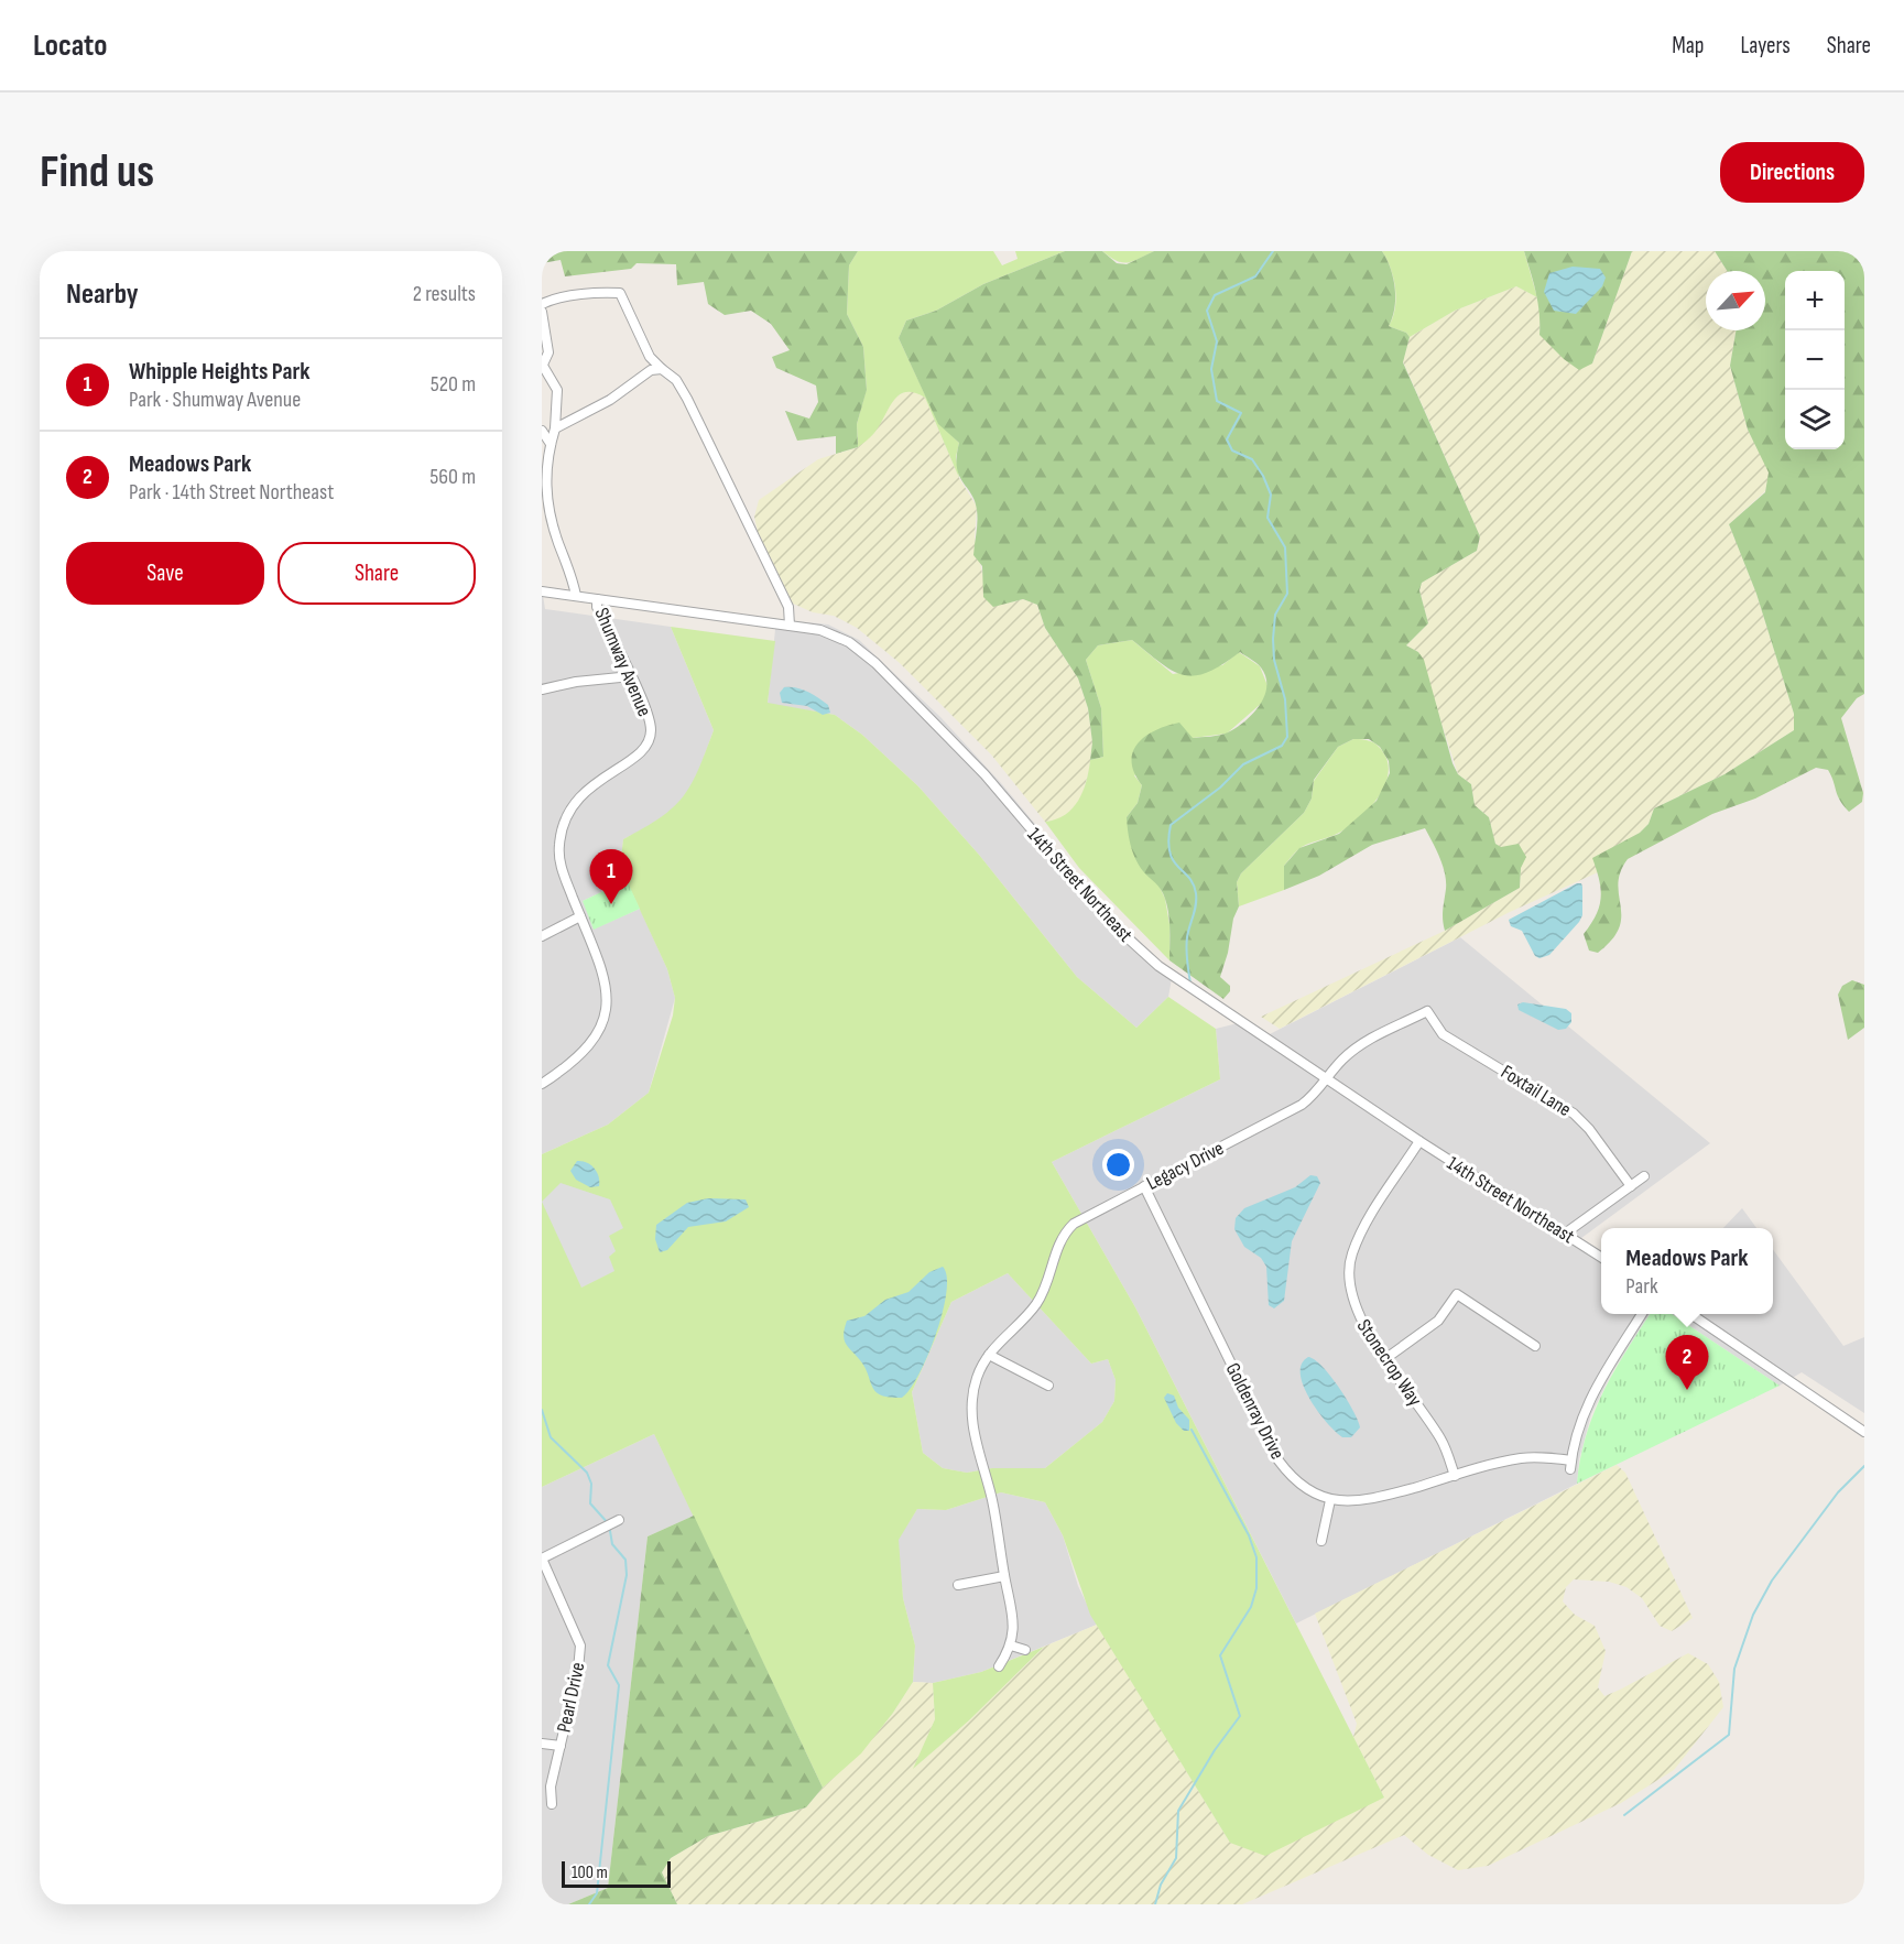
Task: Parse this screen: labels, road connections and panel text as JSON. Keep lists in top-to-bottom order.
{
  "streets": {
    "street": [
      "Shumway Avenue",
      "14th Street Northeast",
      "Foxtail Lane",
      "Legacy Drive",
      "Stonecrop Way",
      "Goldenray Drive",
      "Pearl Drive"
    ]
  },
  "crossings": [
    ["Shumway Avenue", "14th Street Northeast"],
    ["14th Street Northeast", "Legacy Drive"],
    ["14th Street Northeast", "Stonecrop Way"],
    ["Foxtail Lane", "Legacy Drive"],
    ["Legacy Drive", "Goldenray Drive"],
    ["Stonecrop Way", "Goldenray Drive"]
  ],
  "scale_bar": "100 m",
  "north": "top right",
  "page": {
    "header": "Locato",
    "nav": ["Map", "Layers", "Share"],
    "buttons": [
      "Directions",
      ["Save", "Share"]
    ],
    "title": "Find us",
    "heading": ["Nearby", "2 results"],
    "map_buttons": ["+", "−"],
    "list": [
      {
        "mark": "1",
        "name": "Whipple Heights Park",
        "note": "Park · Shumway Avenue",
        "value": "520 m"
      },
      {
        "mark": "2",
        "name": "Meadows Park",
        "note": "Park · 14th Street Northeast",
        "value": "560 m"
      }
    ],
    "pins": ["1", "2"],
    "popup": ["Meadows Park", "Park"],
    "scale": "100 m"
  }
}
